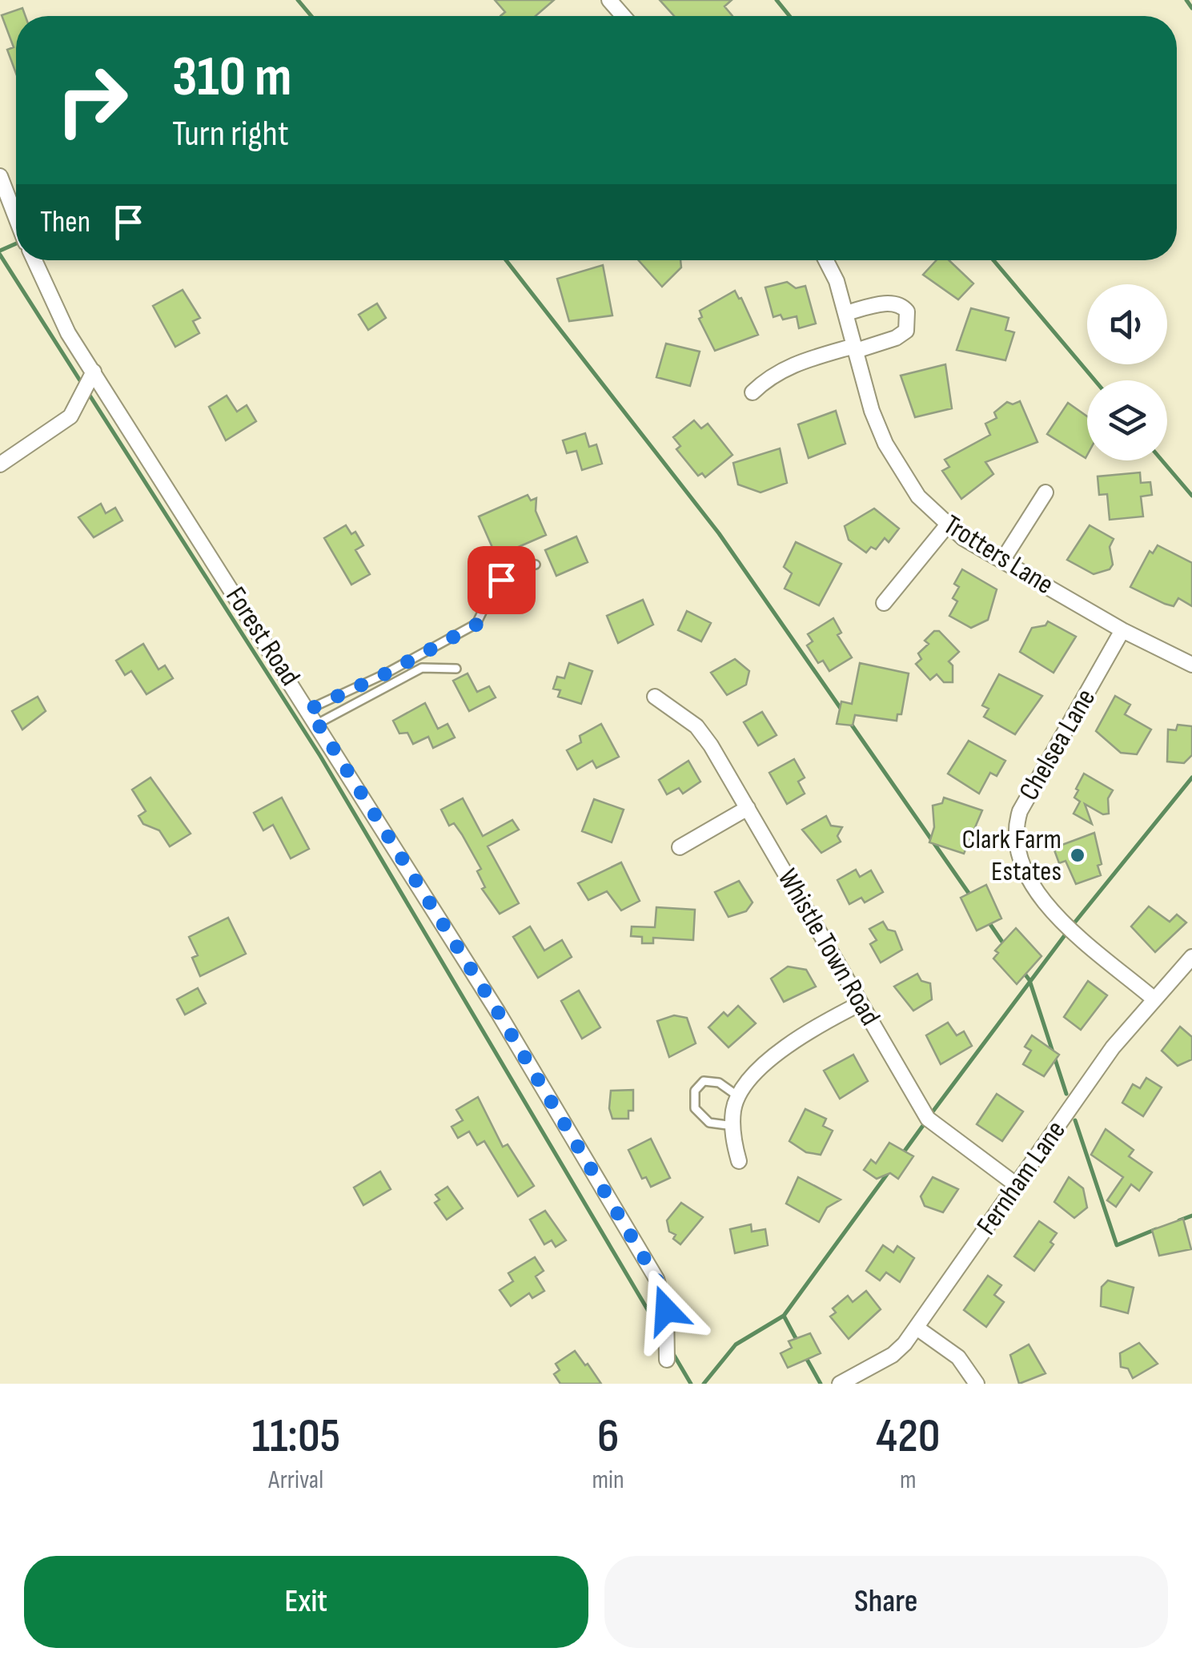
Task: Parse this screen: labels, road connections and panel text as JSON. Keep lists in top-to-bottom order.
{
  "streets": {
    "street": [
      "Trotters Lane",
      "Forest Road",
      "Chelsea Lane",
      "Whistle Town Road",
      "Fernham Lane"
    ]
  },
  "crossings": [
    ["Trotters Lane", "Chelsea Lane"],
    ["Chelsea Lane", "Fernham Lane"],
    ["Whistle Town Road", "Fernham Lane"]
  ],
  "places": ["Clark Farm Estates"],
  "page": {
    "turn": ["310 m", "Turn right"],
    "then": "Then",
    "eta": [
      "11:05",
      "Arrival",
      "6",
      "min",
      "420",
      "m"
    ],
    "buttons": ["Exit", "Share"]
  }
}
